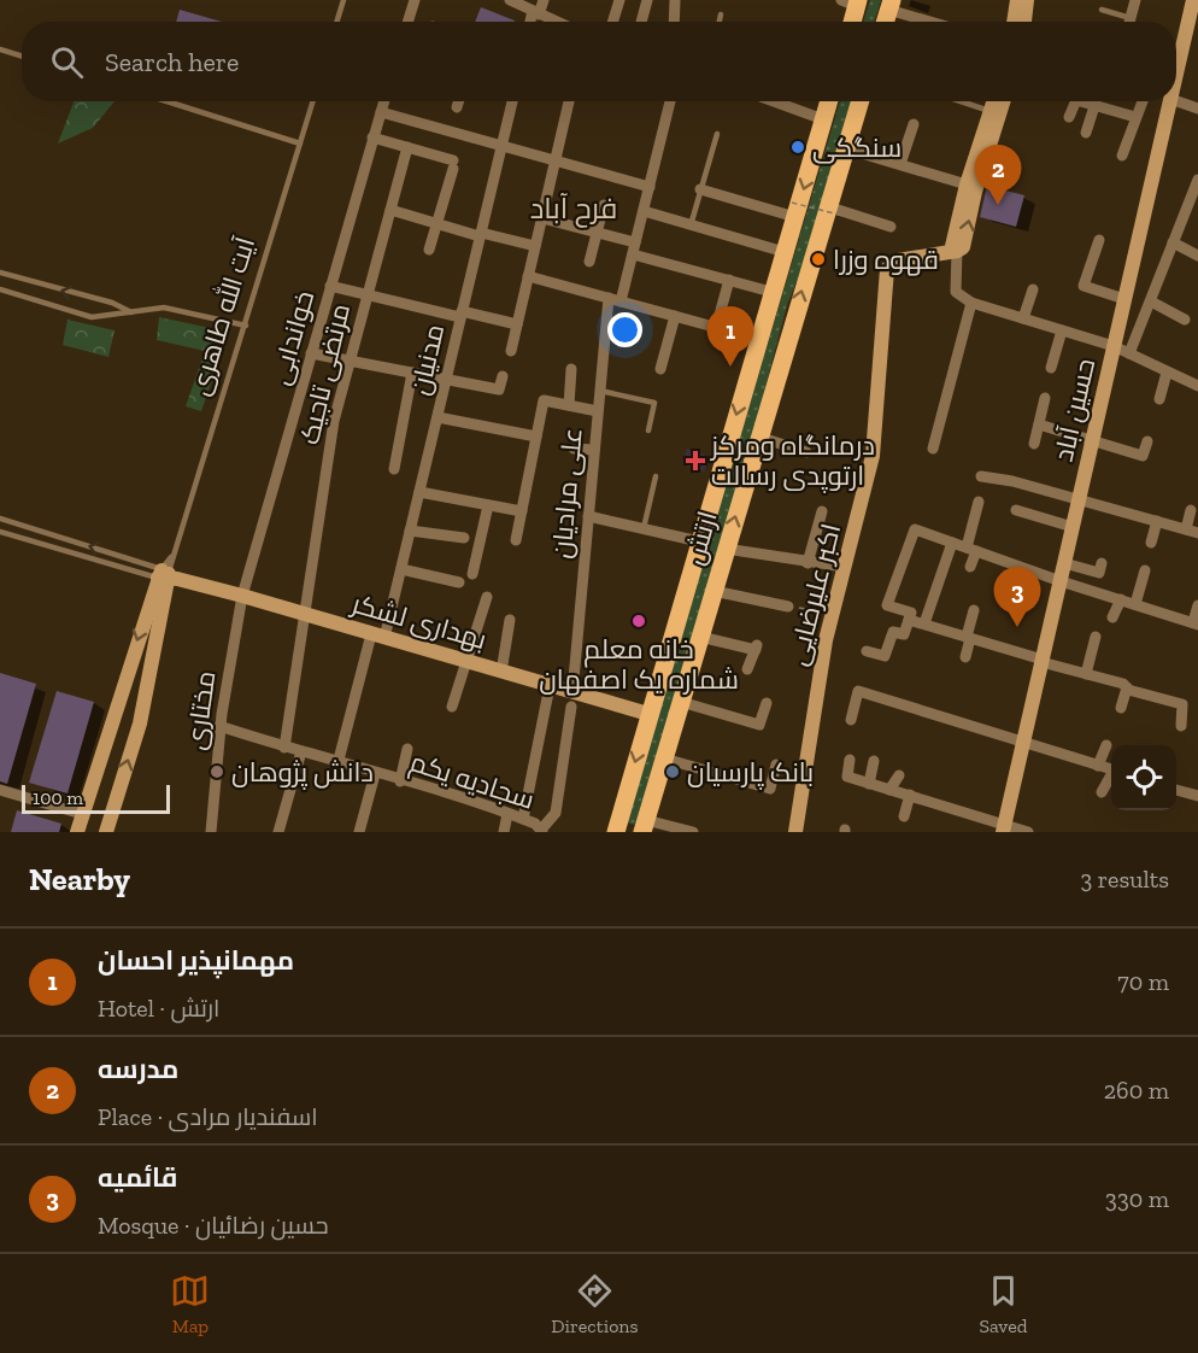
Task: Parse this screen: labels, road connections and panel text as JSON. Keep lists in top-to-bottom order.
{
  "streets": {
    "main road": ["ارتش"],
    "street": [
      "خواندابی",
      "مدنیان",
      "مرتضی تاجیک",
      "حسین آباد",
      "علی مرادیان",
      "اکبر علیرضایی",
      "بهداری لشکر",
      "مختاری",
      "سجادیه یکم"
    ],
    "lane": ["آیت الله طاهری"]
  },
  "crossings": [
    ["آیت الله طاهری", "بهداری لشکر"],
    ["خواندابی", "بهداری لشکر"],
    ["خواندابی", "مختاری"],
    ["مدنیان", "بهداری لشکر"],
    ["مدنیان", "سجادیه یکم"],
    ["مرتضی تاجیک", "بهداری لشکر"],
    ["مرتضی تاجیک", "سجادیه یکم"],
    ["علی مرادیان", "بهداری لشکر"],
    ["علی مرادیان", "سجادیه یکم"],
    ["ارتش", "بهداری لشکر"],
    ["بهداری لشکر", "مختاری"],
    ["مختاری", "سجادیه یکم"]
  ],
  "districts": ["فرح آباد"],
  "places": {
    "other": [
      "سنگکی",
      "قهوه وزرا",
      "خانه معلم شماره یک اصفهان",
      "دانش پژوهان",
      "بانک پارسیان"
    ],
    "health": ["درمانگاه ومرکز ارتوپدی رسالت"]
  },
  "scale_bar": "100 m",
  "page": {
    "search": "Search here",
    "pins": ["2", "1", "3"],
    "scale": "100 m",
    "heading": ["Nearby", "3 results"],
    "list": [
      {
        "mark": "1",
        "name": "مهمانپذیر احسان",
        "note": "Hotel · ارتش",
        "value": "70 m"
      },
      {
        "mark": "2",
        "name": "مدرسه",
        "note": "Place · اسفندیار مرادی",
        "value": "260 m"
      },
      {
        "mark": "3",
        "name": "قائمیه",
        "note": "Mosque · حسین رضائیان",
        "value": "330 m"
      }
    ],
    "nav": ["Map", "Directions", "Saved"]
  }
}
